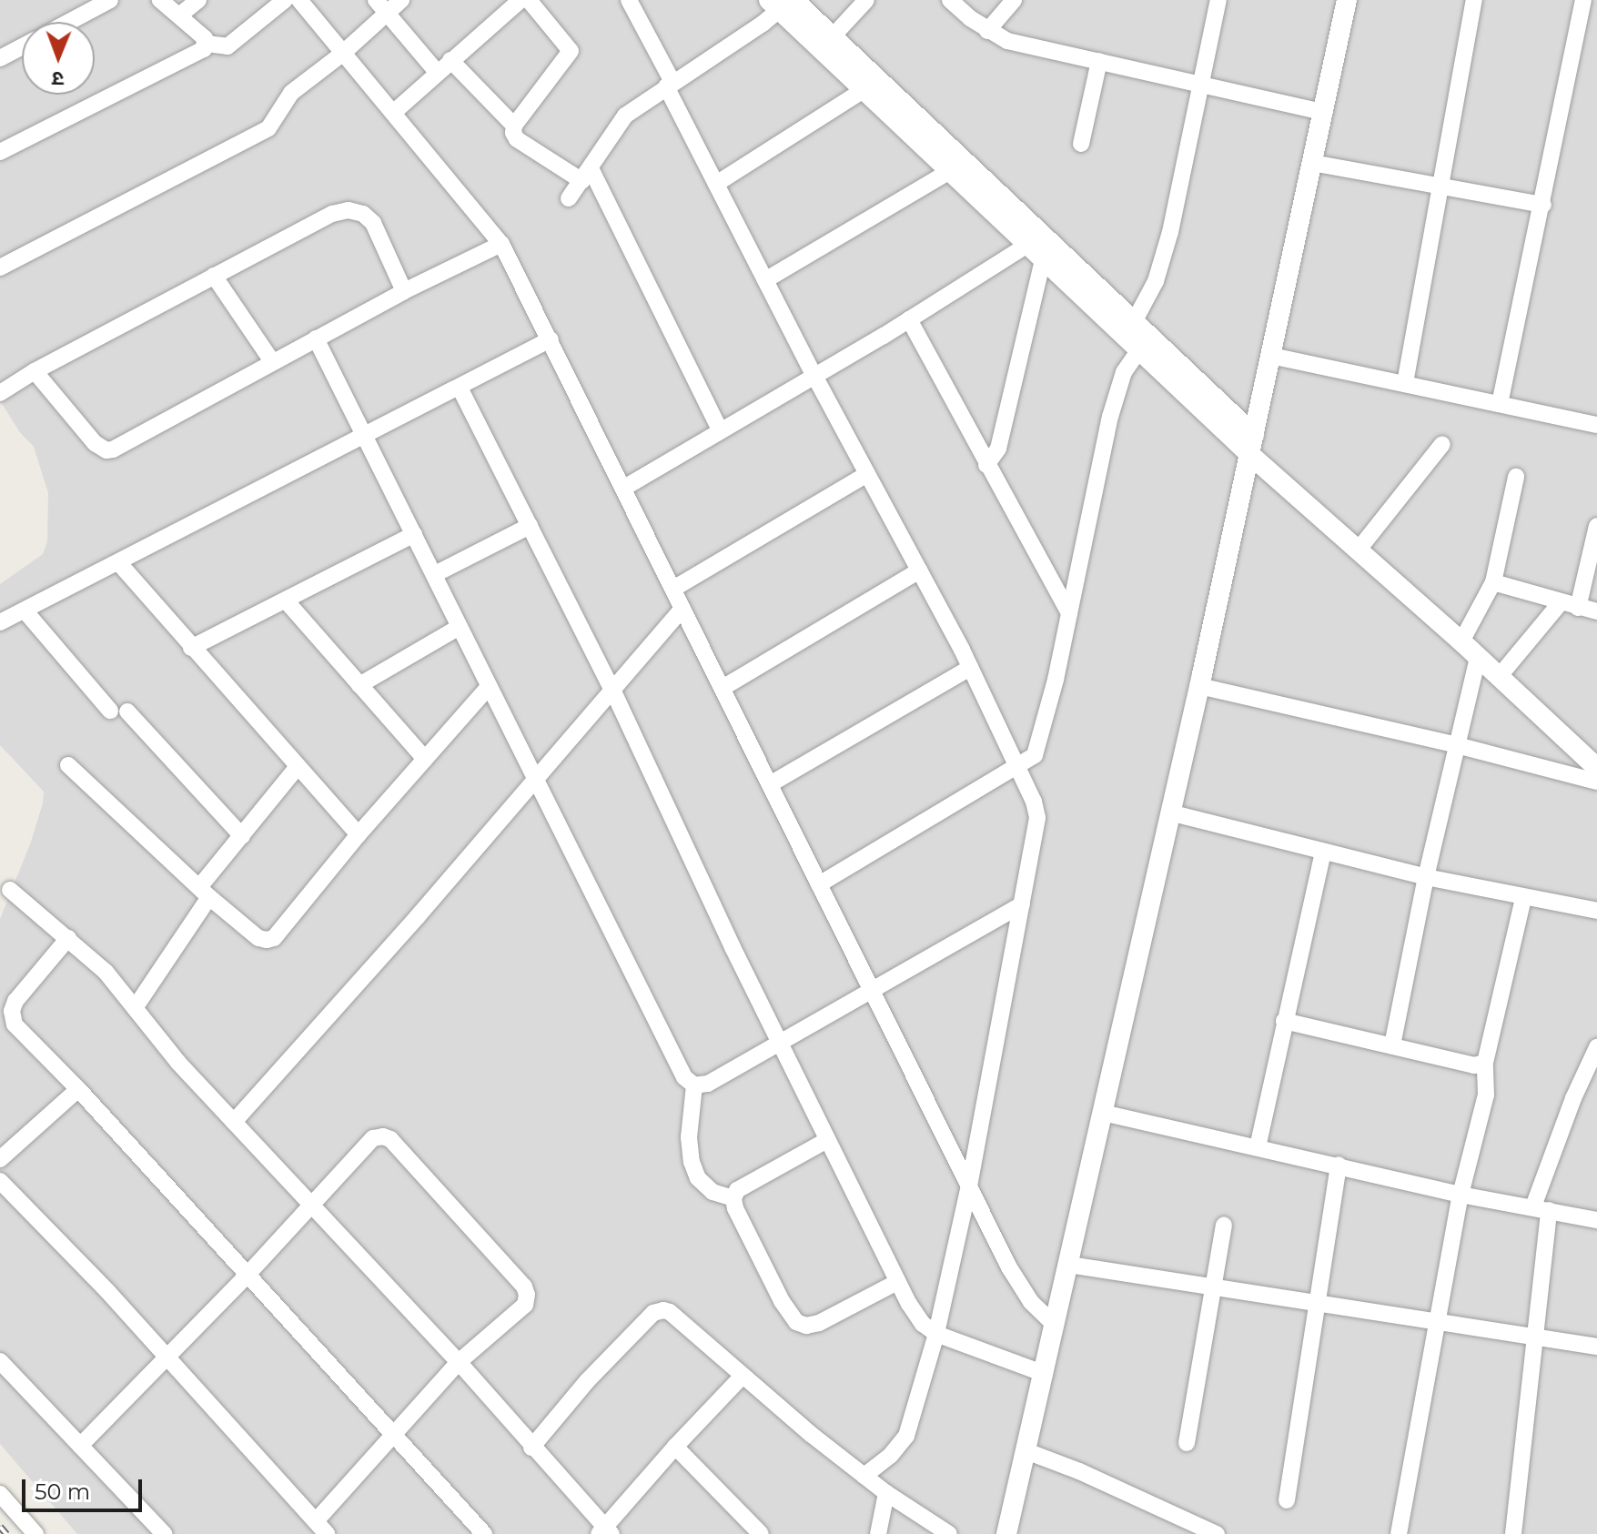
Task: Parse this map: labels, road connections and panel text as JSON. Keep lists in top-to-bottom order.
{
  "scale_bar": "50 m",
  "north": "bottom"
}
